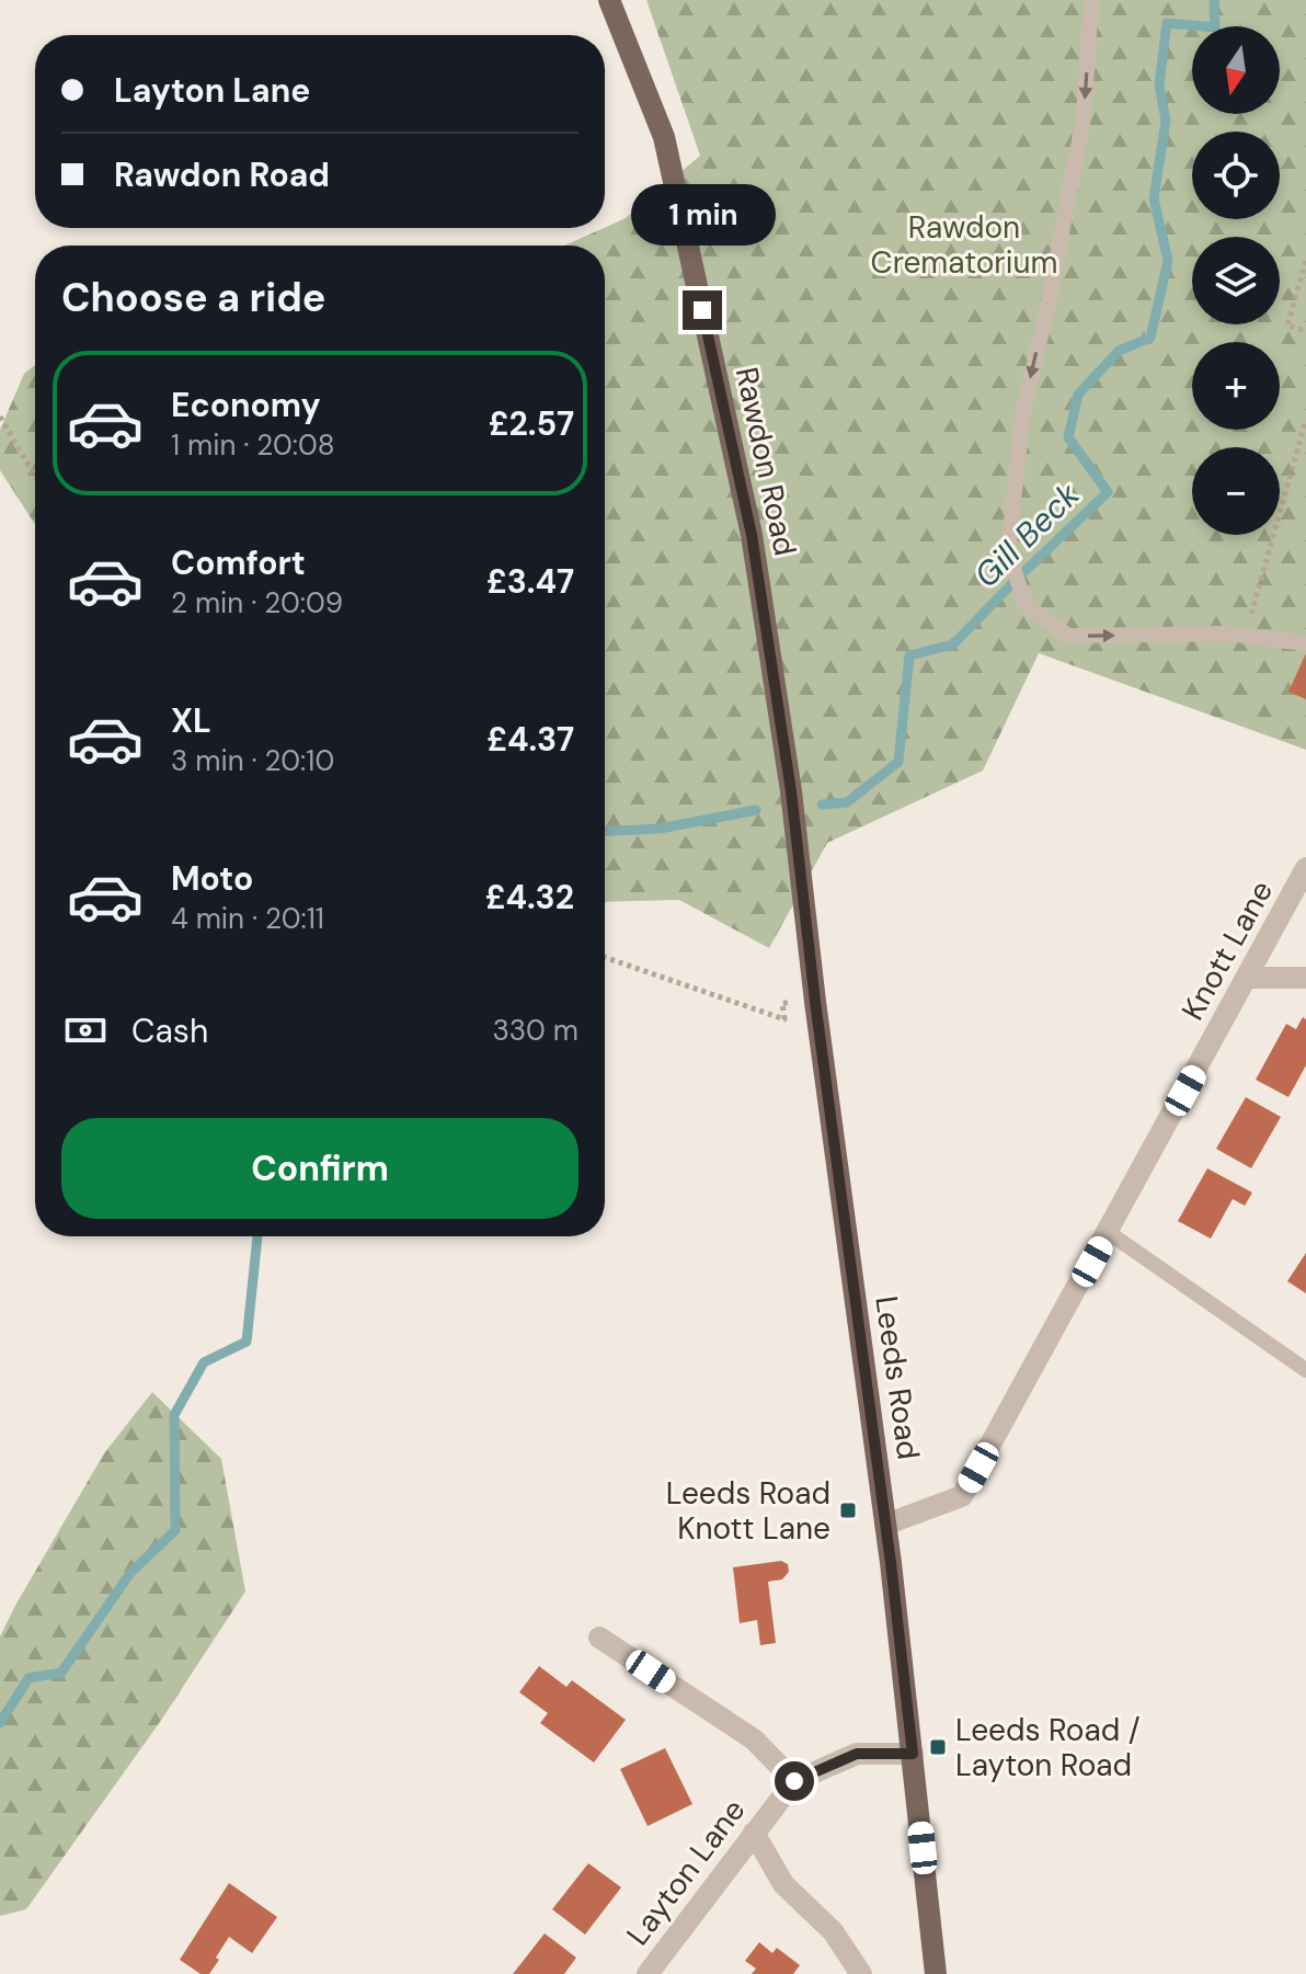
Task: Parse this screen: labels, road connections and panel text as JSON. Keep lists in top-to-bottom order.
{
  "streets": {
    "main road": ["Rawdon Road", "Leeds Road"],
    "street": ["Knott Lane", "Layton Lane"]
  },
  "crossings": [
    ["Rawdon Road", "Leeds Road"],
    ["Knott Lane", "Leeds Road"],
    ["Leeds Road", "Layton Lane"]
  ],
  "water": ["Gill Beck"],
  "parks": ["Rawdon Crematorium"],
  "places": {
    "transit": ["Leeds Road Knott Lane", "Leeds Road / Layton Road"]
  },
  "north": "bottom",
  "page": {
    "map_buttons": ["+", "−"],
    "banner": ["Layton Lane", "Rawdon Road"],
    "bubble": "1 min",
    "heading": "Choose a ride",
    "list": [
      {
        "name": "Economy",
        "note": "1 min · 20:08",
        "value": "£2.57"
      },
      {
        "name": "Comfort",
        "note": "2 min · 20:09",
        "value": "£3.47"
      },
      {
        "name": "XL",
        "note": "3 min · 20:10",
        "value": "£4.37"
      },
      {
        "name": "Moto",
        "note": "4 min · 20:11",
        "value": "£4.32"
      }
    ],
    "pay": ["Cash", "330 m"],
    "buttons": "Confirm"
  }
}
